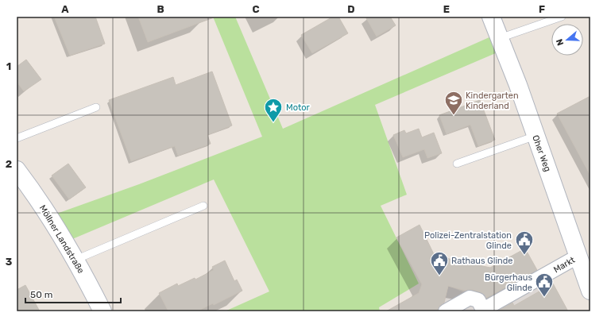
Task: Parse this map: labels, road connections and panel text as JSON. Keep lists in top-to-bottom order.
{
  "streets": {
    "street": ["Oher Weg", "Möllner Landstraße", "Markt"]
  },
  "crossings": [
    ["Oher Weg", "Markt"]
  ],
  "places": {
    "school or university": ["Kindergarten Kinderland"],
    "place": ["Motor"],
    "public building": ["Polizei-Zentralstation Glinde", "Rathaus Glinde", "Bürgerhaus Glinde"]
  },
  "scale_bar": "50 m",
  "north": "left",
  "grid": {
    "columns": [
      "A",
      "B",
      "C",
      "D",
      "E",
      "F"
    ],
    "rows": ["1", "2", "3"]
  }
}
